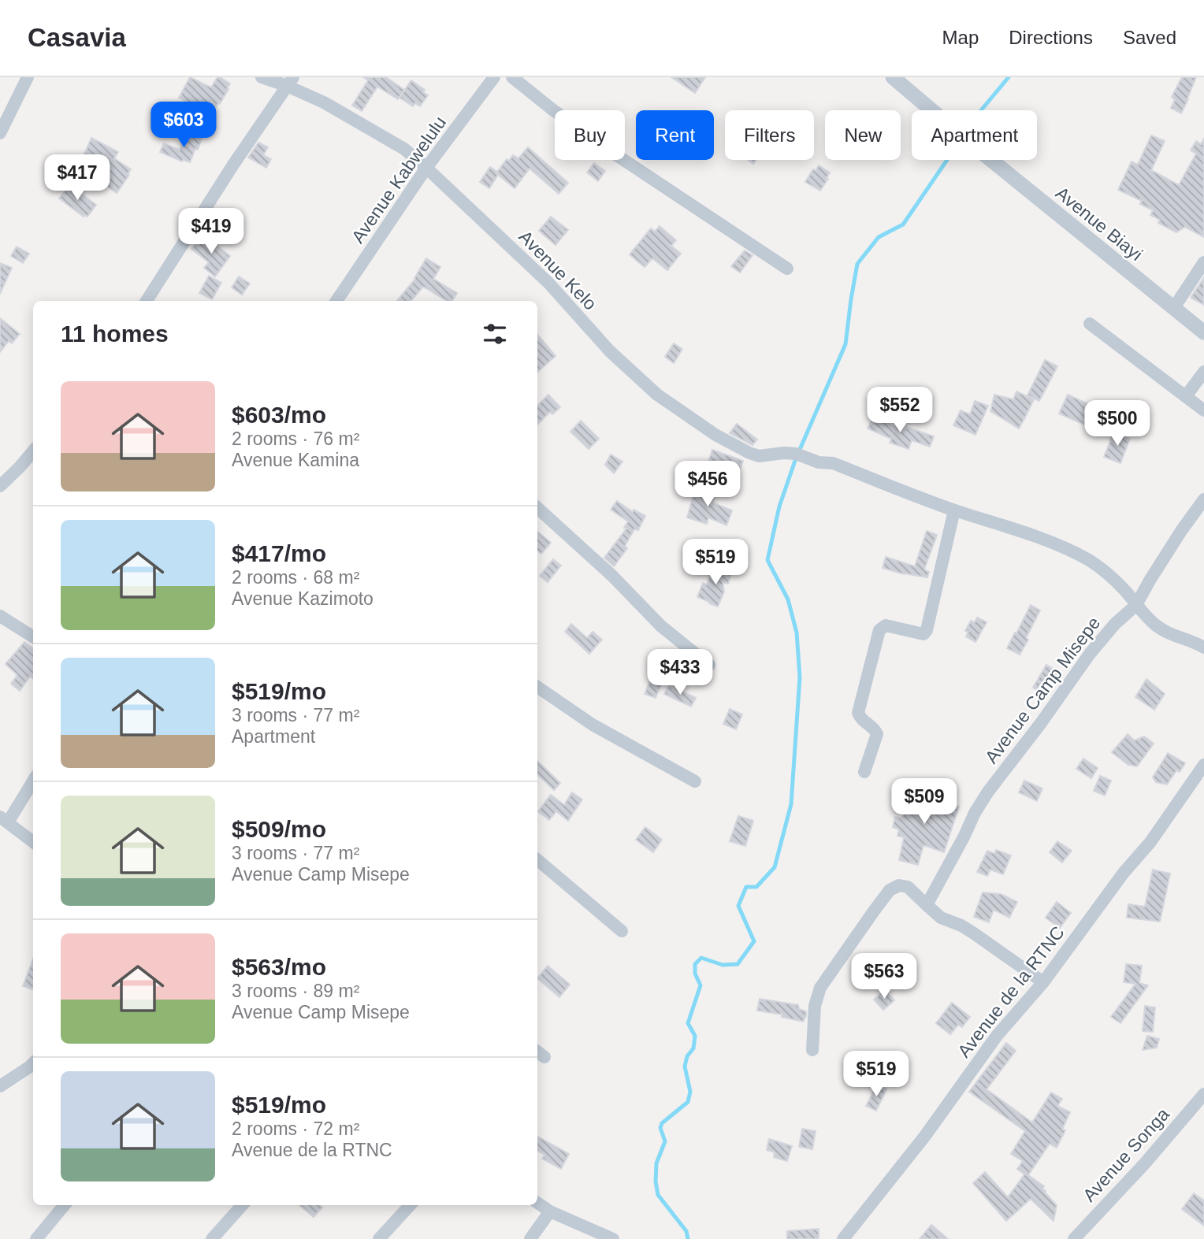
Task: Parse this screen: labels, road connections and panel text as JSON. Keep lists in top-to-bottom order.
{
  "streets": {
    "street": [
      "Avenue Kabwelulu",
      "Avenue Biayi",
      "Avenue Kelo",
      "Avenue Camp Misepe",
      "Avenue de la RTNC",
      "Avenue Songa"
    ]
  },
  "crossings": [
    ["Avenue Kabwelulu", "Avenue Kelo"],
    ["Avenue Kelo", "Avenue Camp Misepe"]
  ],
  "page": {
    "header": "Casavia",
    "nav": ["Map", "Directions", "Saved"],
    "price": [
      "$603",
      "$417",
      "$419",
      "$552",
      "$500",
      "$456",
      "$519",
      "$433",
      "$509",
      "$563",
      "$519"
    ],
    "chip": [
      "Buy",
      "Rent",
      "Filters",
      "New",
      "Apartment"
    ],
    "heading": "11 homes",
    "list": [
      {
        "name": "$603/mo",
        "note": "2 rooms · 76 m² · Avenue Kamina"
      },
      {
        "name": "$417/mo",
        "note": "2 rooms · 68 m² · Avenue Kazimoto"
      },
      {
        "name": "$519/mo",
        "note": "3 rooms · 77 m² · Apartment"
      },
      {
        "name": "$509/mo",
        "note": "3 rooms · 77 m² · Avenue Camp Misepe"
      },
      {
        "name": "$563/mo",
        "note": "3 rooms · 89 m² · Avenue Camp Misepe"
      },
      {
        "name": "$519/mo",
        "note": "2 rooms · 72 m² · Avenue de la RTNC"
      }
    ]
  }
}
